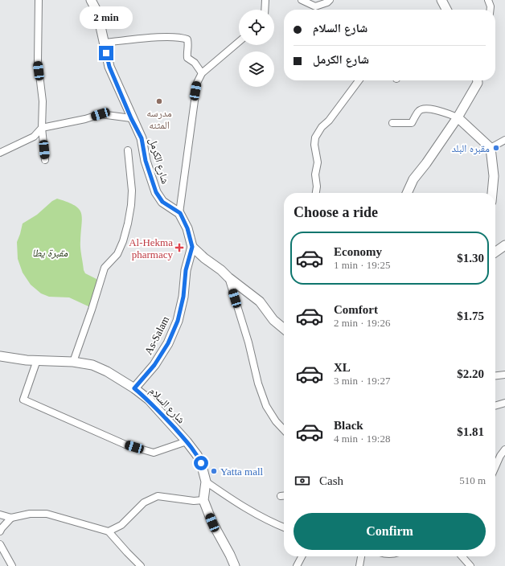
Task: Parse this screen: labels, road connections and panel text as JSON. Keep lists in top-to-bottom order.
{
  "streets": {
    "street": ["شارع الكرمل", "As-Salam", "شارع السلام"]
  },
  "crossings": [
    ["As-Salam", "شارع السلام"]
  ],
  "parks": ["مقبرة يطا"],
  "places": {
    "other": ["مدرسه المثنه", "مقبره البلد", "Yatta mall"],
    "health": ["Al-Hekma pharmacy"]
  },
  "page": {
    "bubble": "2 min",
    "banner": ["شارع السلام", "شارع الكرمل"],
    "heading": "Choose a ride",
    "list": [
      {
        "name": "Economy",
        "note": "1 min · 19:25",
        "value": "$1.30"
      },
      {
        "name": "Comfort",
        "note": "2 min · 19:26",
        "value": "$1.75"
      },
      {
        "name": "XL",
        "note": "3 min · 19:27",
        "value": "$2.20"
      },
      {
        "name": "Black",
        "note": "4 min · 19:28",
        "value": "$1.81"
      }
    ],
    "pay": ["Cash", "510 m"],
    "buttons": "Confirm"
  }
}
